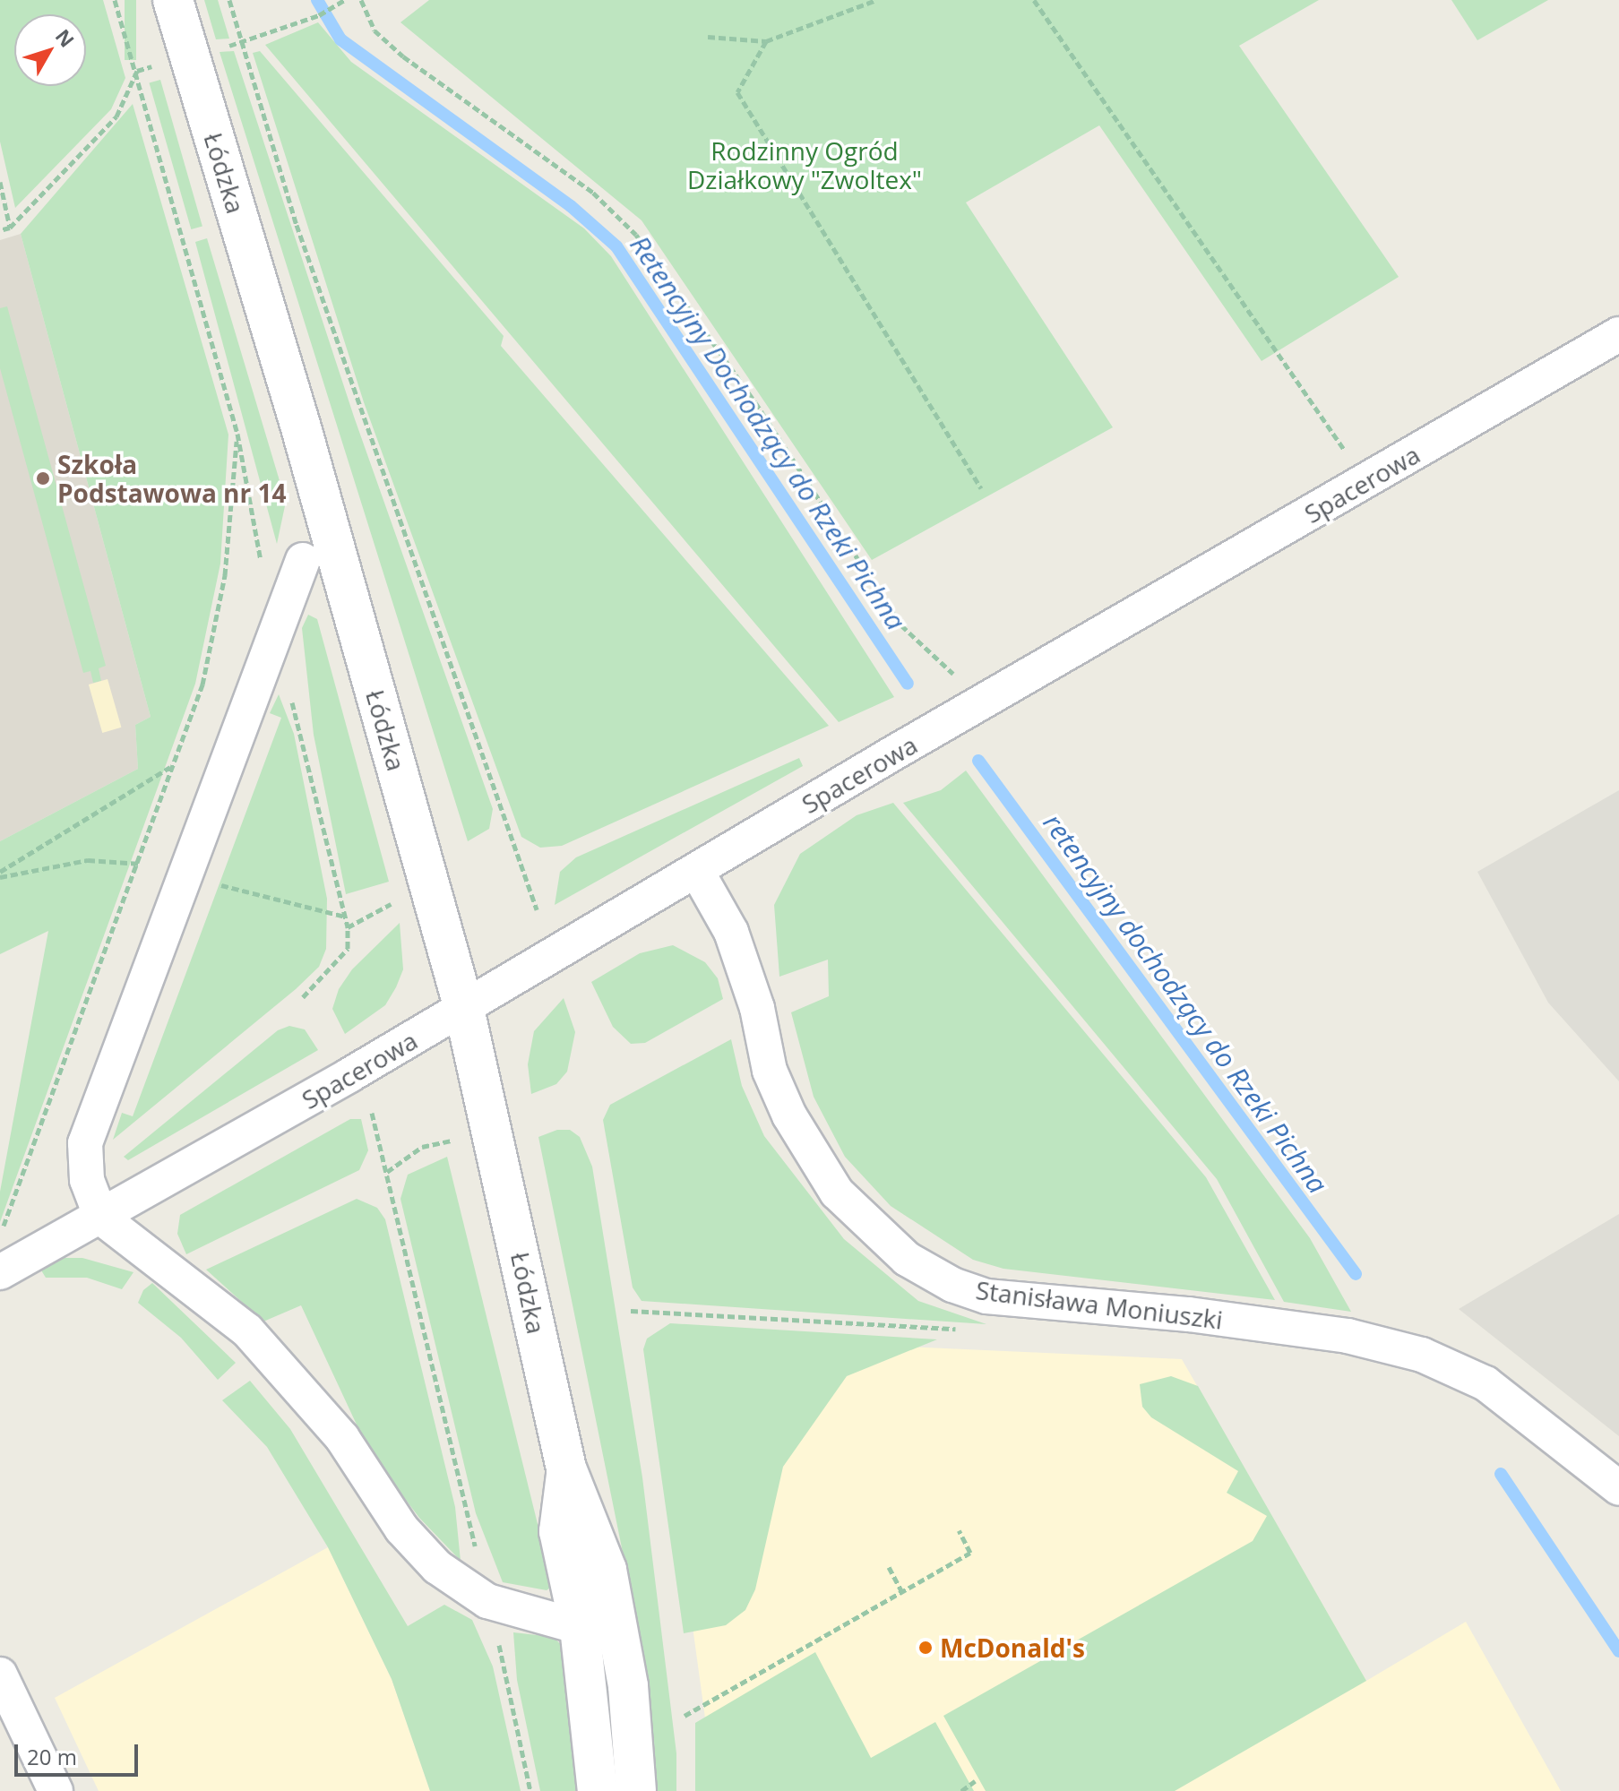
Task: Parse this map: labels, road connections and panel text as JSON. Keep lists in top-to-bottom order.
{
  "streets": {
    "main road": ["Łódzka"],
    "street": ["Spacerowa", "Stanisława Moniuszki"]
  },
  "crossings": [
    ["Łódzka", "Spacerowa"],
    ["Spacerowa", "Stanisława Moniuszki"]
  ],
  "water": ["Retencyjny Dochodzący do Rzeki Pichna", "retencyjny dochodzący do Rzeki Pichna"],
  "parks": ["Rodzinny Ogród Działkowy \"Zwoltex\""],
  "places": ["Szkoła Podstawowa nr 14", "McDonald's"],
  "scale_bar": "20 m",
  "north": "top right"
}
